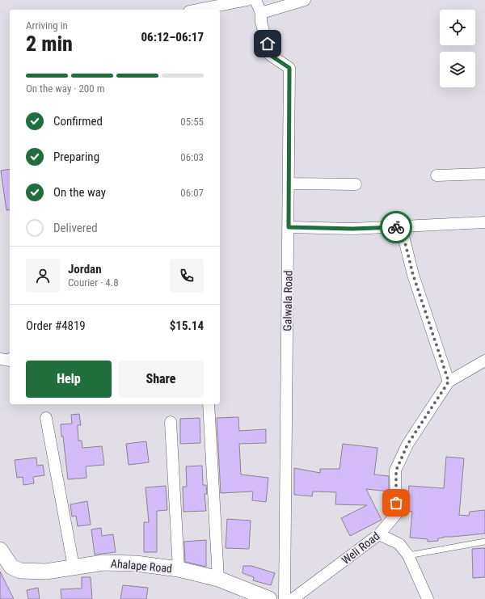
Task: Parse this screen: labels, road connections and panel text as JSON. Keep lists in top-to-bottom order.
{
  "streets": {
    "street": ["Galwala Road", "Weli Road", "Ahalape Road"]
  },
  "page": {
    "heading": ["2 min", "Arriving in", "06:12–06:17"],
    "panel": [
      "Jordan",
      "Courier · 4.8",
      "Order #4819",
      "$15.14"
    ],
    "bar": "On the way · 200 m",
    "list": [
      ["Confirmed", "05:55"],
      ["Preparing", "06:03"],
      ["On the way", "06:07"],
      "Delivered"
    ],
    "buttons": ["Help", "Share"]
  }
}
